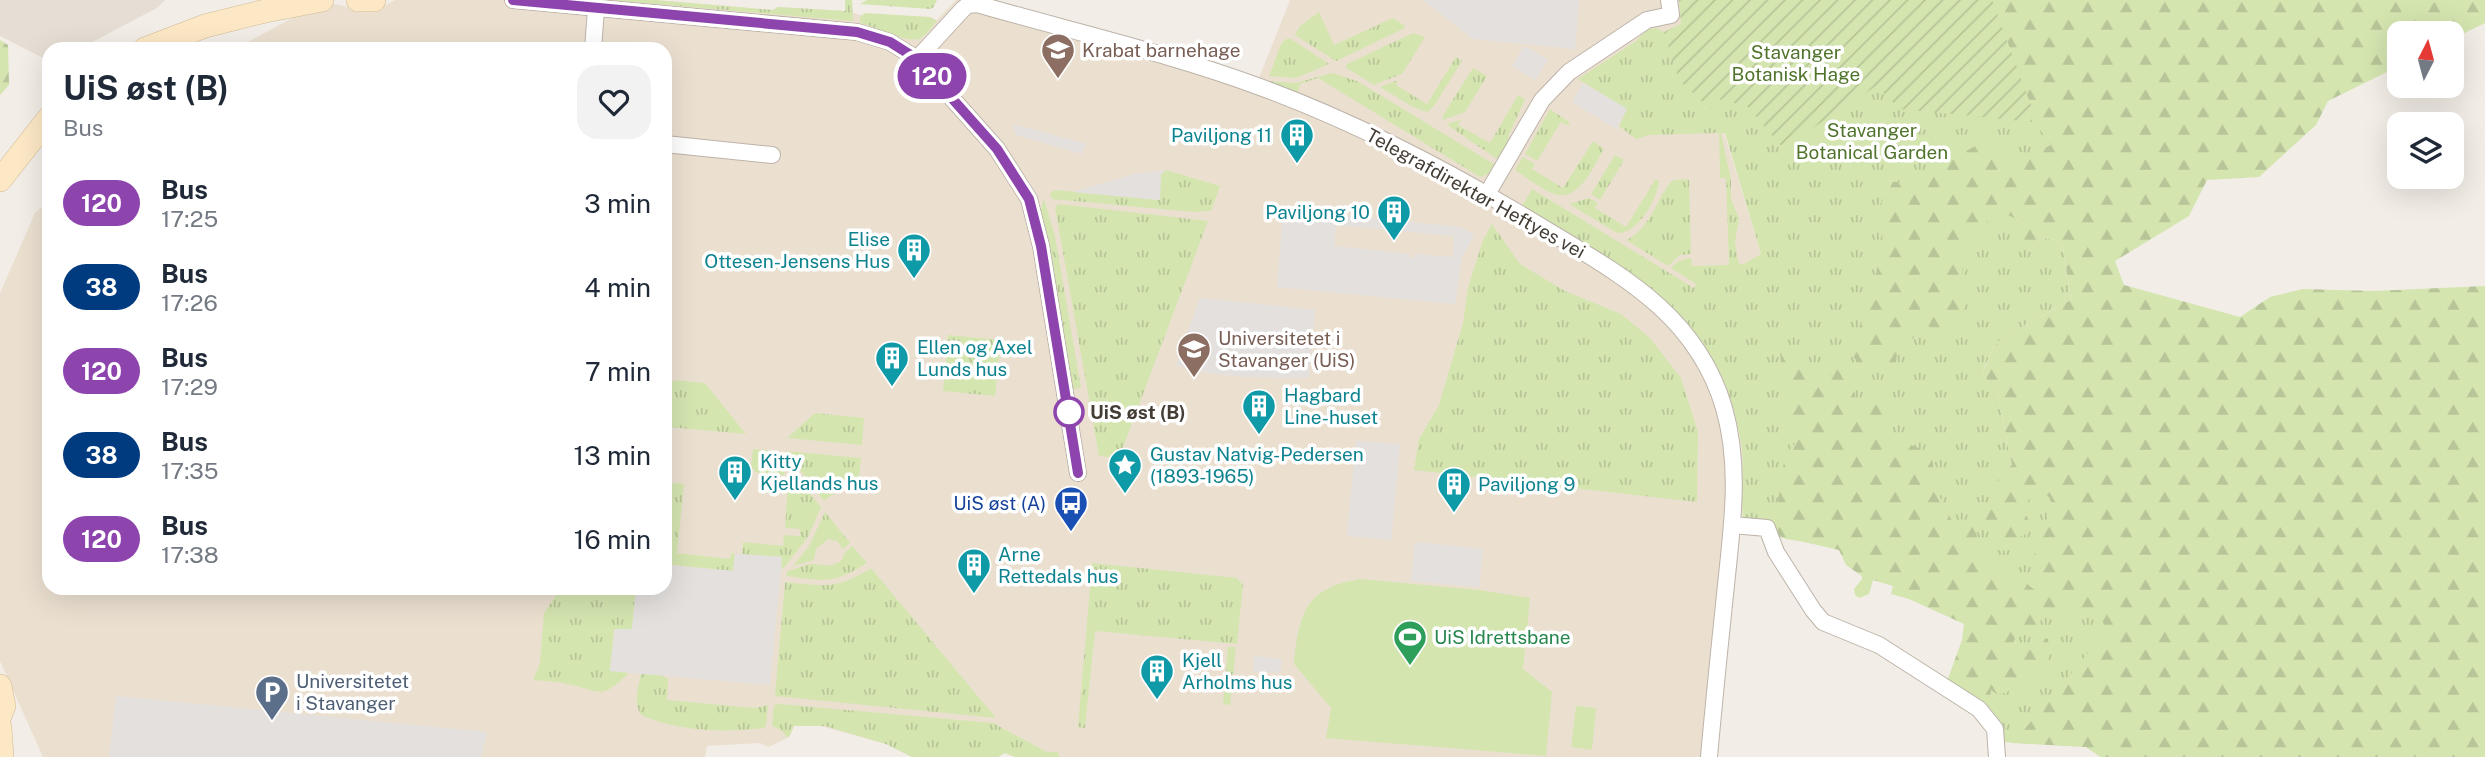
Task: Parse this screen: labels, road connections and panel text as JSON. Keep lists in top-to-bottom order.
{
  "streets": {
    "street": ["Telegrafdirektør Heftyes vei"]
  },
  "parks": ["Stavanger Botanisk Hage", "Stavanger Botanical Garden"],
  "places": {
    "school or university": ["Krabat barnehage", "Universitetet i Stavanger (UiS)"],
    "building": [
      "Paviljong 11",
      "Paviljong 10",
      "Elise Ottesen-Jensens Hus",
      "Ellen og Axel Lunds hus",
      "Hagbard Line-huset",
      "Kitty Kjellands hus",
      "Paviljong 9",
      "Arne Rettedals hus",
      "Kjell Arholms hus"
    ],
    "other": ["UiS øst (B)"],
    "place": ["Gustav Natvig-Pedersen (1893-1965)"],
    "bus stop": ["UiS øst (A)"],
    "sports": ["UiS Idrettsbane"],
    "parking": ["Universitetet i Stavanger"]
  },
  "lines": ["bus line 120"],
  "north": "top",
  "page": {
    "on_map": "120",
    "heading": ["UiS øst (B)", "Bus"],
    "list": [
      {
        "mark": "120",
        "name": "Bus",
        "note": "17:25",
        "value": "3 min"
      },
      {
        "mark": "38",
        "name": "Bus",
        "note": "17:26",
        "value": "4 min"
      },
      {
        "mark": "120",
        "name": "Bus",
        "note": "17:29",
        "value": "7 min"
      },
      {
        "mark": "38",
        "name": "Bus",
        "note": "17:35",
        "value": "13 min"
      },
      {
        "mark": "120",
        "name": "Bus",
        "note": "17:38",
        "value": "16 min"
      }
    ]
  }
}
